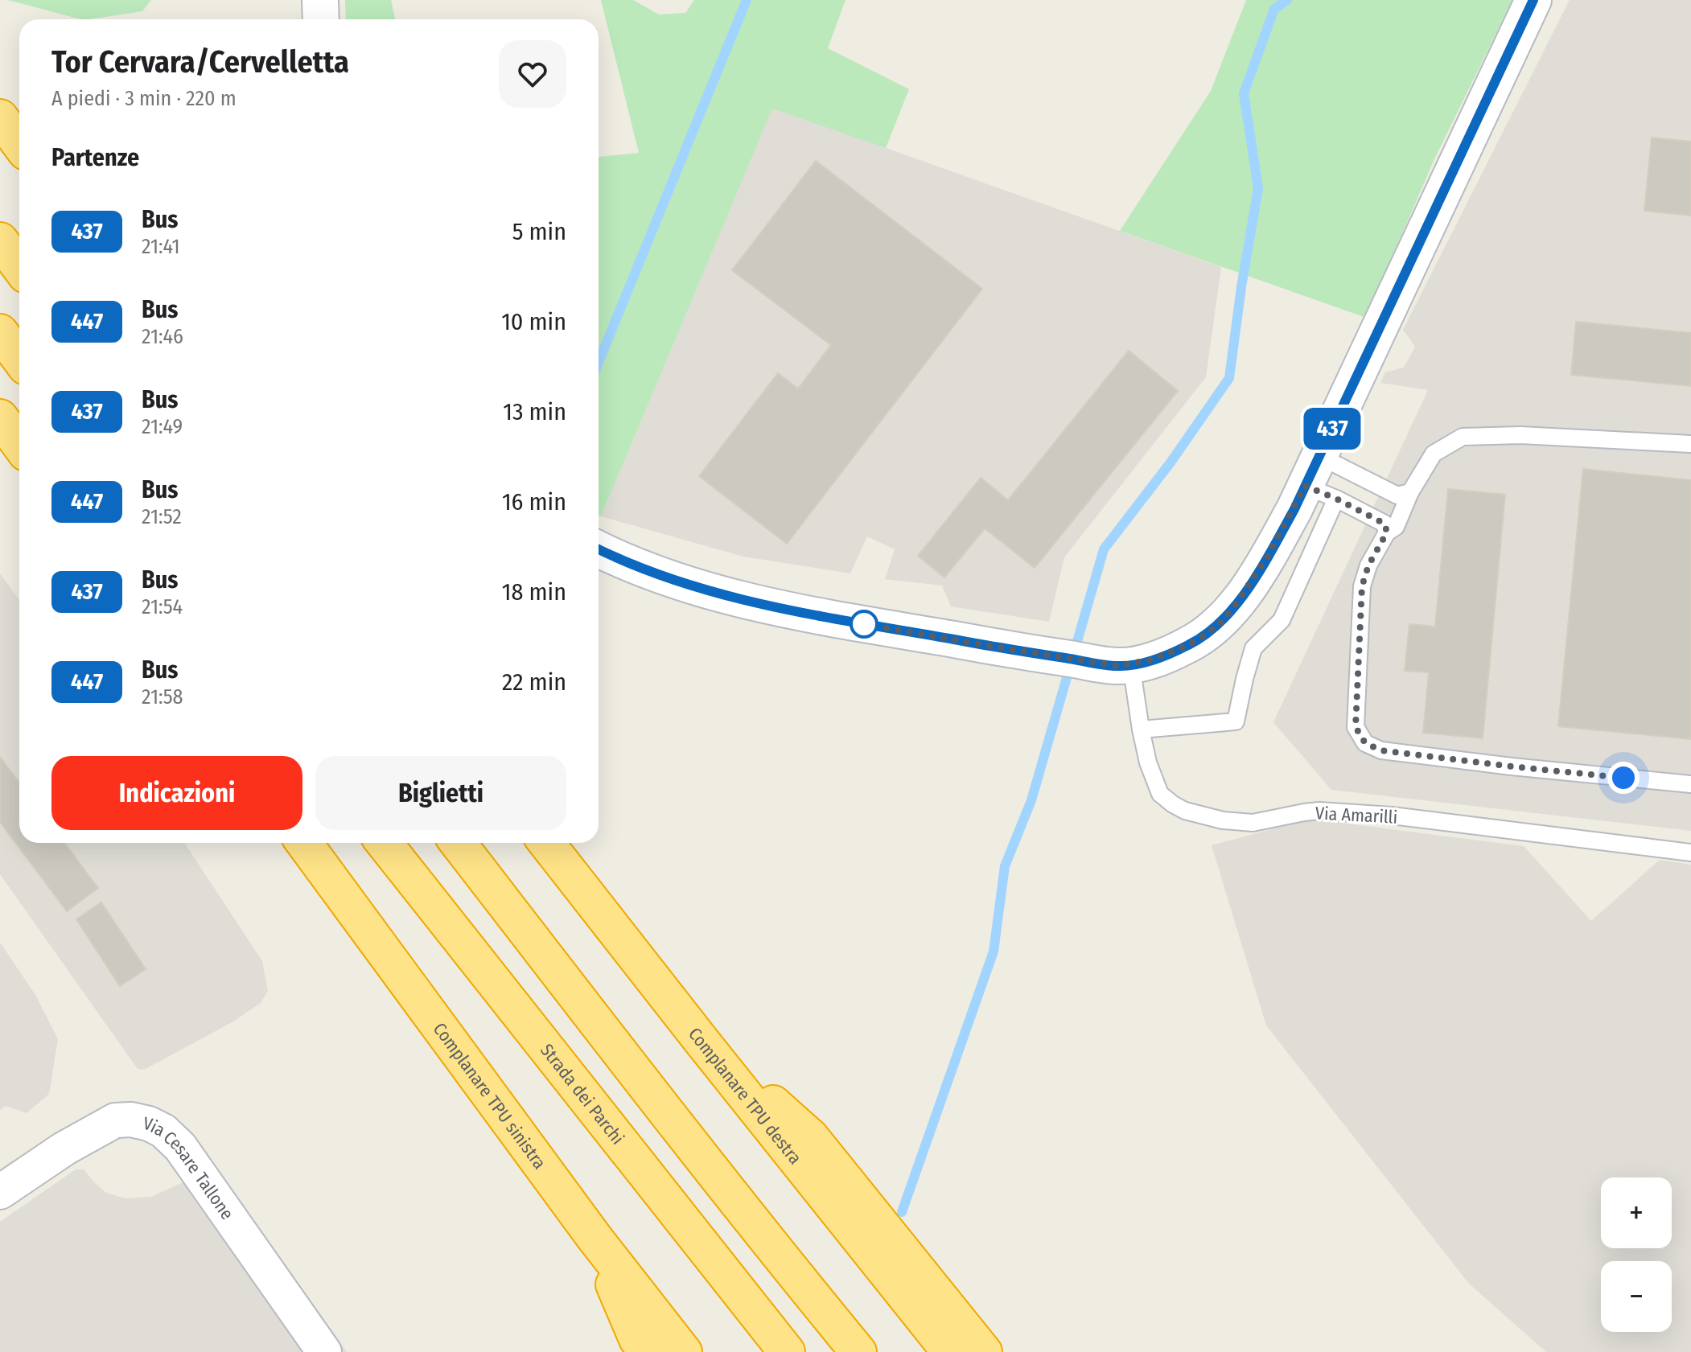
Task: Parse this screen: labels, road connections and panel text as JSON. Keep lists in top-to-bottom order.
{
  "streets": {
    "highway": ["Strada dei Parchi", "Complanare TPU destra", "Complanare TPU sinistra"],
    "street": ["Via Cesare Tallone"],
    "lane": ["Via Amarilli"]
  },
  "lines": ["bus line 437"],
  "page": {
    "on_map": "437",
    "heading": [
      ["Tor Cervara/Cervelletta", "A piedi · 3 min · 220 m"],
      "Partenze"
    ],
    "list": [
      {
        "mark": "437",
        "name": "Bus",
        "note": "21:41",
        "value": "5 min"
      },
      {
        "mark": "447",
        "name": "Bus",
        "note": "21:46",
        "value": "10 min"
      },
      {
        "mark": "437",
        "name": "Bus",
        "note": "21:49",
        "value": "13 min"
      },
      {
        "mark": "447",
        "name": "Bus",
        "note": "21:52",
        "value": "16 min"
      },
      {
        "mark": "437",
        "name": "Bus",
        "note": "21:54",
        "value": "18 min"
      },
      {
        "mark": "447",
        "name": "Bus",
        "note": "21:58",
        "value": "22 min"
      }
    ],
    "buttons": ["Indicazioni", "Biglietti"],
    "map_buttons": ["+", "−"]
  }
}
